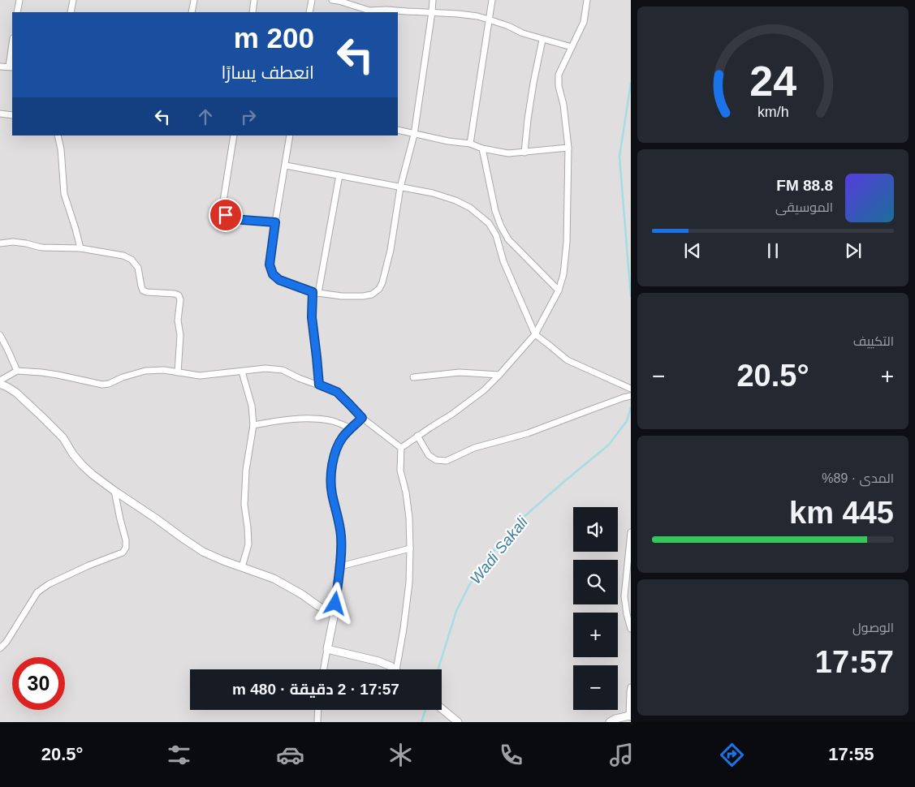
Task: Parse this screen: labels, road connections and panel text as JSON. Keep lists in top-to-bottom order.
{
  "water": ["Wadi Sakali"],
  "page": {
    "turn": ["200 m", "انعطف يسارًا"],
    "song": ["88.8 FM", "الموسيقى"],
    "tile": [
      "التكييف",
      ["المدى · 89%", "445 km"],
      ["الوصول", "17:57"]
    ],
    "heat": ["−", "20.5°", "+"],
    "map_buttons": ["+", "−"],
    "limit": "30",
    "trip": "17:57 · 2 دقيقة · 480 m",
    "tabs": ["17:55", "20.5°"],
    "gauge": ["24", "km/h"]
  }
}
